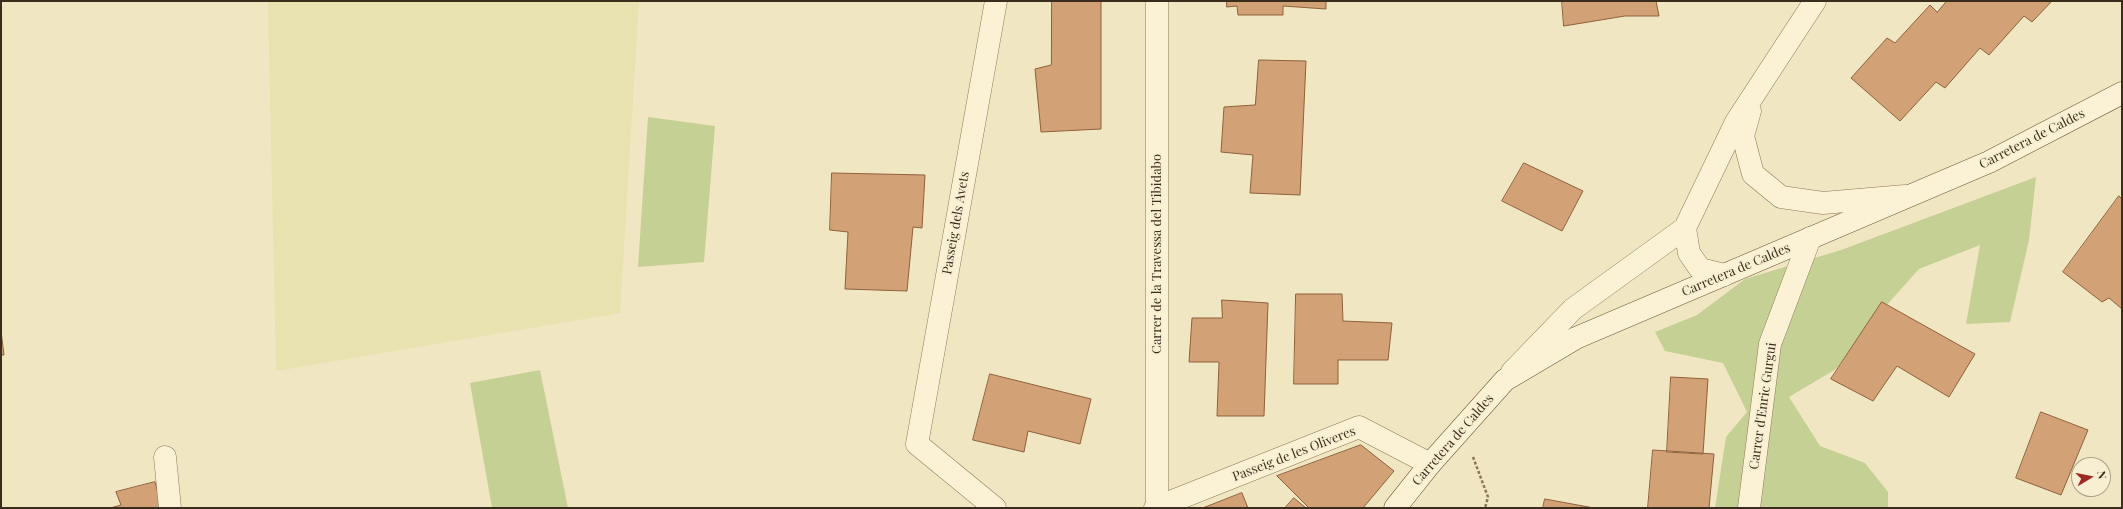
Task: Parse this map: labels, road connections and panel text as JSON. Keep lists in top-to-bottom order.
{
  "streets": {
    "street": [
      "Carretera de Caldes",
      "Passeig dels Avets",
      "Carrer de la Travessa del Tibidabo",
      "Carrer d'Enric Gurgui",
      "Passeig de les Oliveres"
    ]
  },
  "crossings": [
    ["Carretera de Caldes", "Carrer d'Enric Gurgui"],
    ["Carretera de Caldes", "Passeig de les Oliveres"],
    ["Carrer de la Travessa del Tibidabo", "Passeig de les Oliveres"]
  ],
  "north": "right"
}
